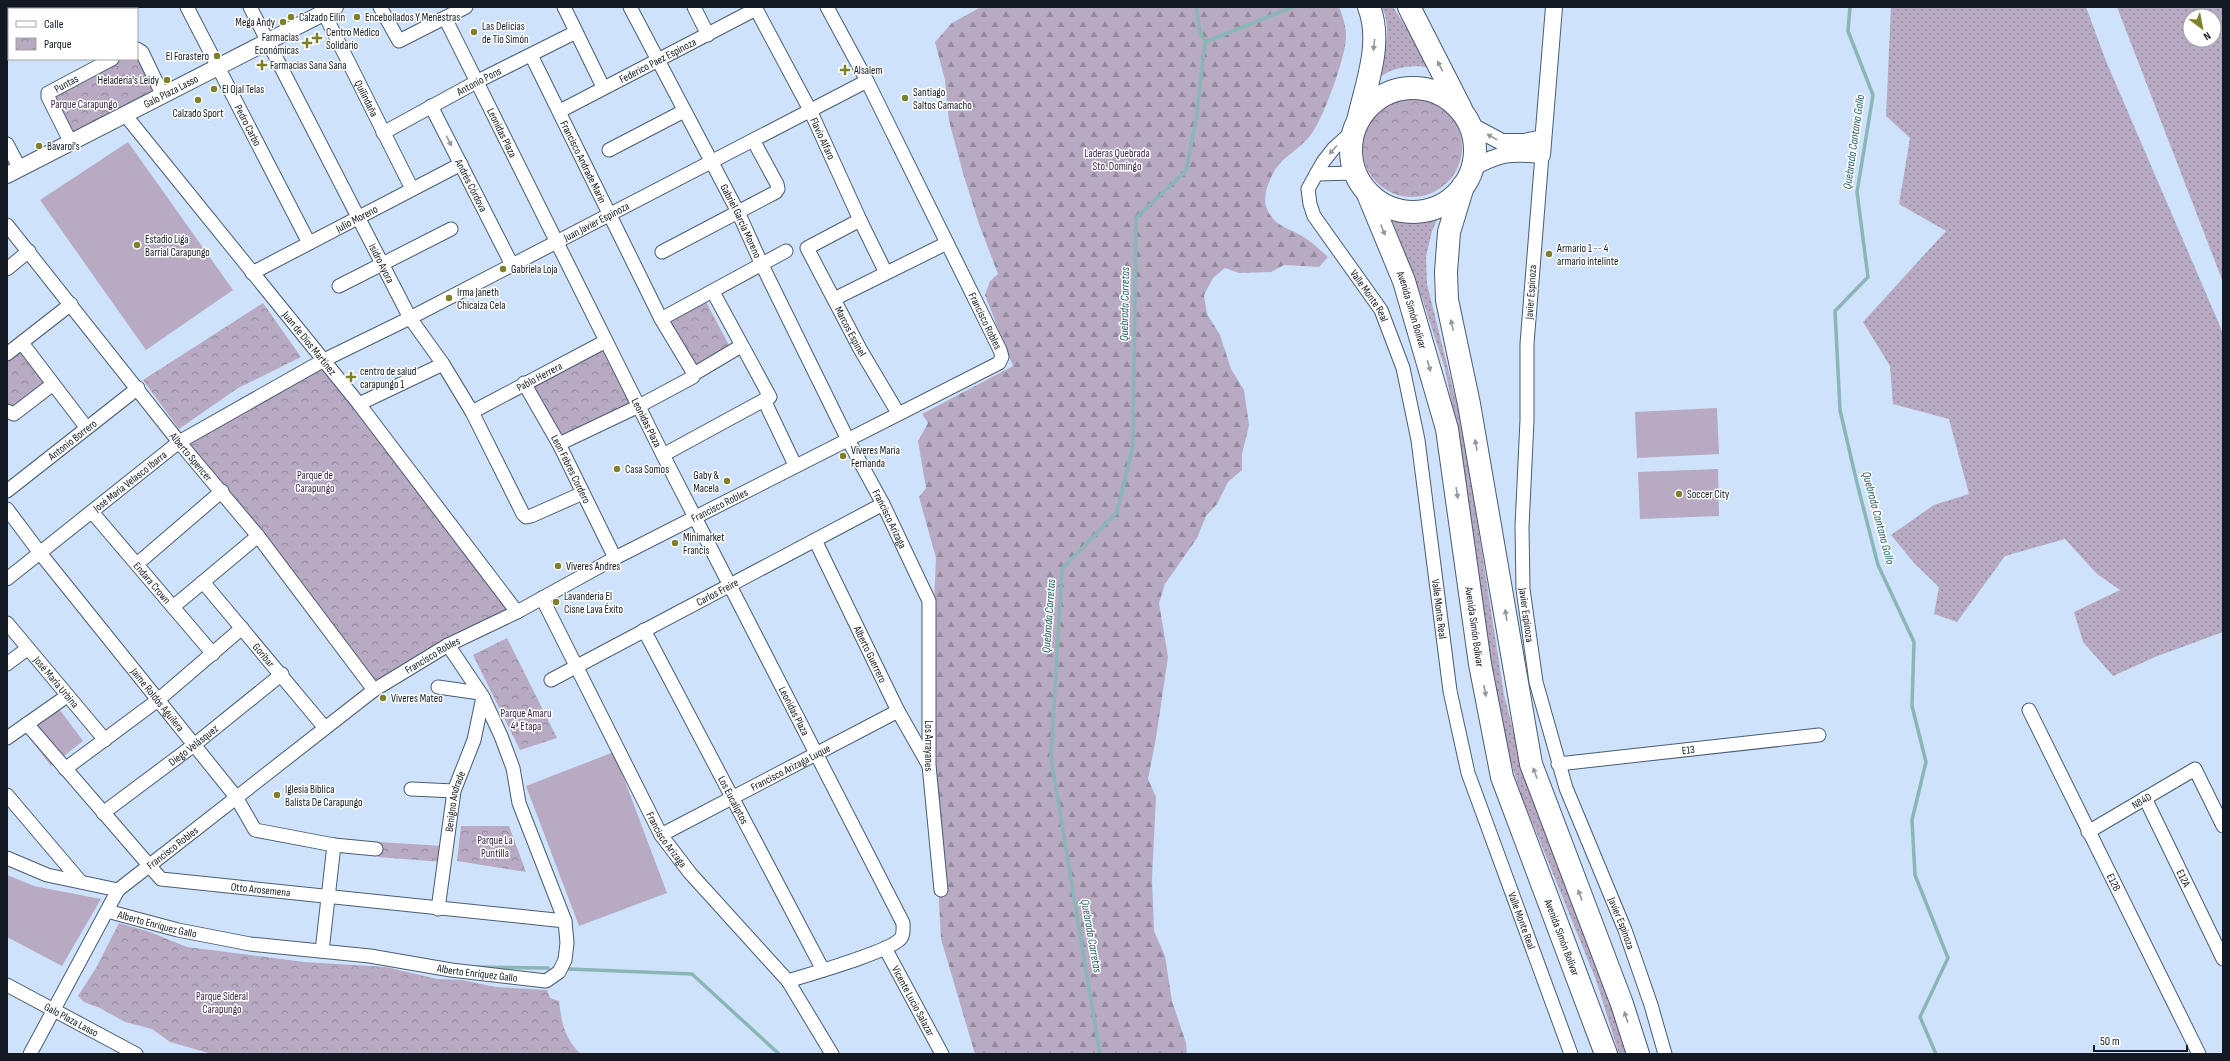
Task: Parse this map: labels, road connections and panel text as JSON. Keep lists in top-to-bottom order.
{
  "streets": {
    "highway": ["Avenida Simón Bolívar"],
    "street": [
      "Federico Paez Espinoza",
      "Antonio Pons",
      "Puntas",
      "Galo Plaza Lasso",
      "Quilindaña",
      "Pedro Carbo",
      "Leonidas Plaza",
      "Flavio Alfaro",
      "Francisco Andrade Marin",
      "Andrés Córdova",
      "Julio Moreno",
      "Juan Javier Espinoza",
      "Gabriel García Moreno",
      "Isidro Ayora",
      "Javier Espinoza",
      "Valle Monte Real",
      "Francisco Robles",
      "Marcos Espinel",
      "Juan de Dios Martínez",
      "Pablo Herrera",
      "Antonio Borrero",
      "Alberto Spencer",
      "Leon Febres Cordero",
      "José María Velasco Ibarra",
      "Francisco Arizaga",
      "Endara Crown",
      "Carlos Freire",
      "Goribar",
      "Alberto Guerrero",
      "José María Urbina",
      "Jaime Roldós Aguilera",
      "Diego Velásquez",
      "Los Arrayanes",
      "E13",
      "Francisco Arizaga Luque",
      "Los Eucaliptos",
      "N84D",
      "Benigno Andrade",
      "E12A",
      "E12B",
      "Otto Arosemena",
      "Alberto Enríquez Gallo",
      "Vicente Lucio Salazar"
    ]
  },
  "crossings": [
    ["Federico Paez Espinoza", "Flavio Alfaro"],
    ["Federico Paez Espinoza", "Francisco Andrade Marin"],
    ["Federico Paez Espinoza", "Gabriel García Moreno"],
    ["Antonio Pons", "Quilindaña"],
    ["Antonio Pons", "Leonidas Plaza"],
    ["Antonio Pons", "Francisco Andrade Marin"],
    ["Antonio Pons", "Andrés Córdova"],
    ["Puntas", "Galo Plaza Lasso"],
    ["Galo Plaza Lasso", "Quilindaña"],
    ["Galo Plaza Lasso", "Pedro Carbo"],
    ["Galo Plaza Lasso", "Isidro Ayora"],
    ["Galo Plaza Lasso", "Francisco Robles"],
    ["Galo Plaza Lasso", "Juan de Dios Martínez"],
    ["Quilindaña", "Julio Moreno"],
    ["Pedro Carbo", "Julio Moreno"],
    ["Leonidas Plaza", "Juan Javier Espinoza"],
    ["Leonidas Plaza", "Francisco Robles"],
    ["Leonidas Plaza", "Pablo Herrera"],
    ["Leonidas Plaza", "Carlos Freire"],
    ["Leonidas Plaza", "Francisco Arizaga Luque"],
    ["Leonidas Plaza", "Vicente Lucio Salazar"],
    ["Flavio Alfaro", "Juan Javier Espinoza"],
    ["Flavio Alfaro", "Marcos Espinel"],
    ["Francisco Andrade Marin", "Juan Javier Espinoza"],
    ["Andrés Córdova", "Julio Moreno"],
    ["Andrés Córdova", "Juan Javier Espinoza"],
    ["Julio Moreno", "Isidro Ayora"],
    ["Julio Moreno", "Juan de Dios Martínez"],
    ["Juan Javier Espinoza", "Gabriel García Moreno"],
    ["Juan Javier Espinoza", "Isidro Ayora"],
    ["Juan Javier Espinoza", "Francisco Robles"],
    ["Juan Javier Espinoza", "Juan de Dios Martínez"],
    ["Juan Javier Espinoza", "José María Velasco Ibarra"],
    ["Gabriel García Moreno", "Francisco Robles"],
    ["Gabriel García Moreno", "Francisco Arizaga"],
    ["Isidro Ayora", "Pablo Herrera"],
    ["Isidro Ayora", "Leon Febres Cordero"],
    ["Javier Espinoza", "E13"],
    ["Valle Monte Real", "Avenida Simón Bolívar"],
    ["Francisco Robles", "Marcos Espinel"],
    ["Francisco Robles", "Juan de Dios Martínez"],
    ["Francisco Robles", "Alberto Spencer"],
    ["Francisco Robles", "Leon Febres Cordero"],
    ["Francisco Robles", "Francisco Arizaga"],
    ["Francisco Robles", "Goribar"],
    ["Francisco Robles", "Jaime Roldós Aguilera"],
    ["Francisco Robles", "Otto Arosemena"],
    ["Francisco Robles", "Alberto Enríquez Gallo"],
    ["Juan de Dios Martínez", "José María Velasco Ibarra"],
    ["Pablo Herrera", "Leon Febres Cordero"],
    ["Antonio Borrero", "Alberto Spencer"],
    ["Alberto Spencer", "José María Velasco Ibarra"],
    ["José María Velasco Ibarra", "Endara Crown"],
    ["José María Velasco Ibarra", "Jaime Roldós Aguilera"],
    ["Francisco Arizaga", "Carlos Freire"],
    ["Francisco Arizaga", "Los Arrayanes"],
    ["Francisco Arizaga", "Francisco Arizaga Luque"],
    ["Carlos Freire", "Alberto Guerrero"],
    ["Carlos Freire", "Los Eucaliptos"],
    ["Goribar", "Diego Velásquez"],
    ["Alberto Guerrero", "Los Arrayanes"],
    ["Alberto Guerrero", "Francisco Arizaga Luque"],
    ["Jaime Roldós Aguilera", "Diego Velásquez"],
    ["Diego Velásquez", "Otto Arosemena"],
    ["Francisco Arizaga Luque", "Los Eucaliptos"],
    ["N84D", "E12A"],
    ["N84D", "E12B"],
    ["Benigno Andrade", "Otto Arosemena"],
    ["Benigno Andrade", "Alberto Enríquez Gallo"],
    ["Otto Arosemena", "Alberto Enríquez Gallo"]
  ],
  "one_way": ["Andrés Córdova"],
  "water": ["Quebrada Cantana Gallo", "Quebrada Carretas"],
  "parks": [
    "Parque Carapungo",
    "Laderas Quebrada Sto. Domingo",
    "Parque de Carapungo",
    "Parque Amaru 4ª Etapa",
    "Parque La Puntilla",
    "Parque Sideral Carapungo"
  ],
  "places": {
    "other": [
      "Calzado Eilin",
      "Encebollados Y Menestras",
      "Mega Andy",
      "Las Delicias de Tio Simón",
      "El Forastero",
      "Heladeria's Leidy",
      "El Ojal Telas",
      "Santiago Saltos Camacho",
      "Calzado Sport",
      "Bavaroi's",
      "Estadio Liga Barrial Carapungo",
      "Armario 1 -- 4 armario intelinte",
      "Gabriela Loja",
      "Irma Janeth Chicaiza Cela",
      "Viveres María Fernanda",
      "Casa Somos",
      "Gaby & Macela",
      "Soccer City",
      "Minimarket Francis",
      "Viveres Andres",
      "Lavandería El Cisne Lava Éxito",
      "Viveres Mateo",
      "Iglesia Biblica Balista De Carapungo"
    ],
    "health": [
      "Centro Médico Solidario",
      "Farmacias Económicas",
      "Farmacias Sana Sana",
      "Alsalem",
      "centro de salud carapungo 1"
    ]
  },
  "legend": ["Calle", "Parque"],
  "scale_bar": "50 m",
  "north": "bottom right"
}
